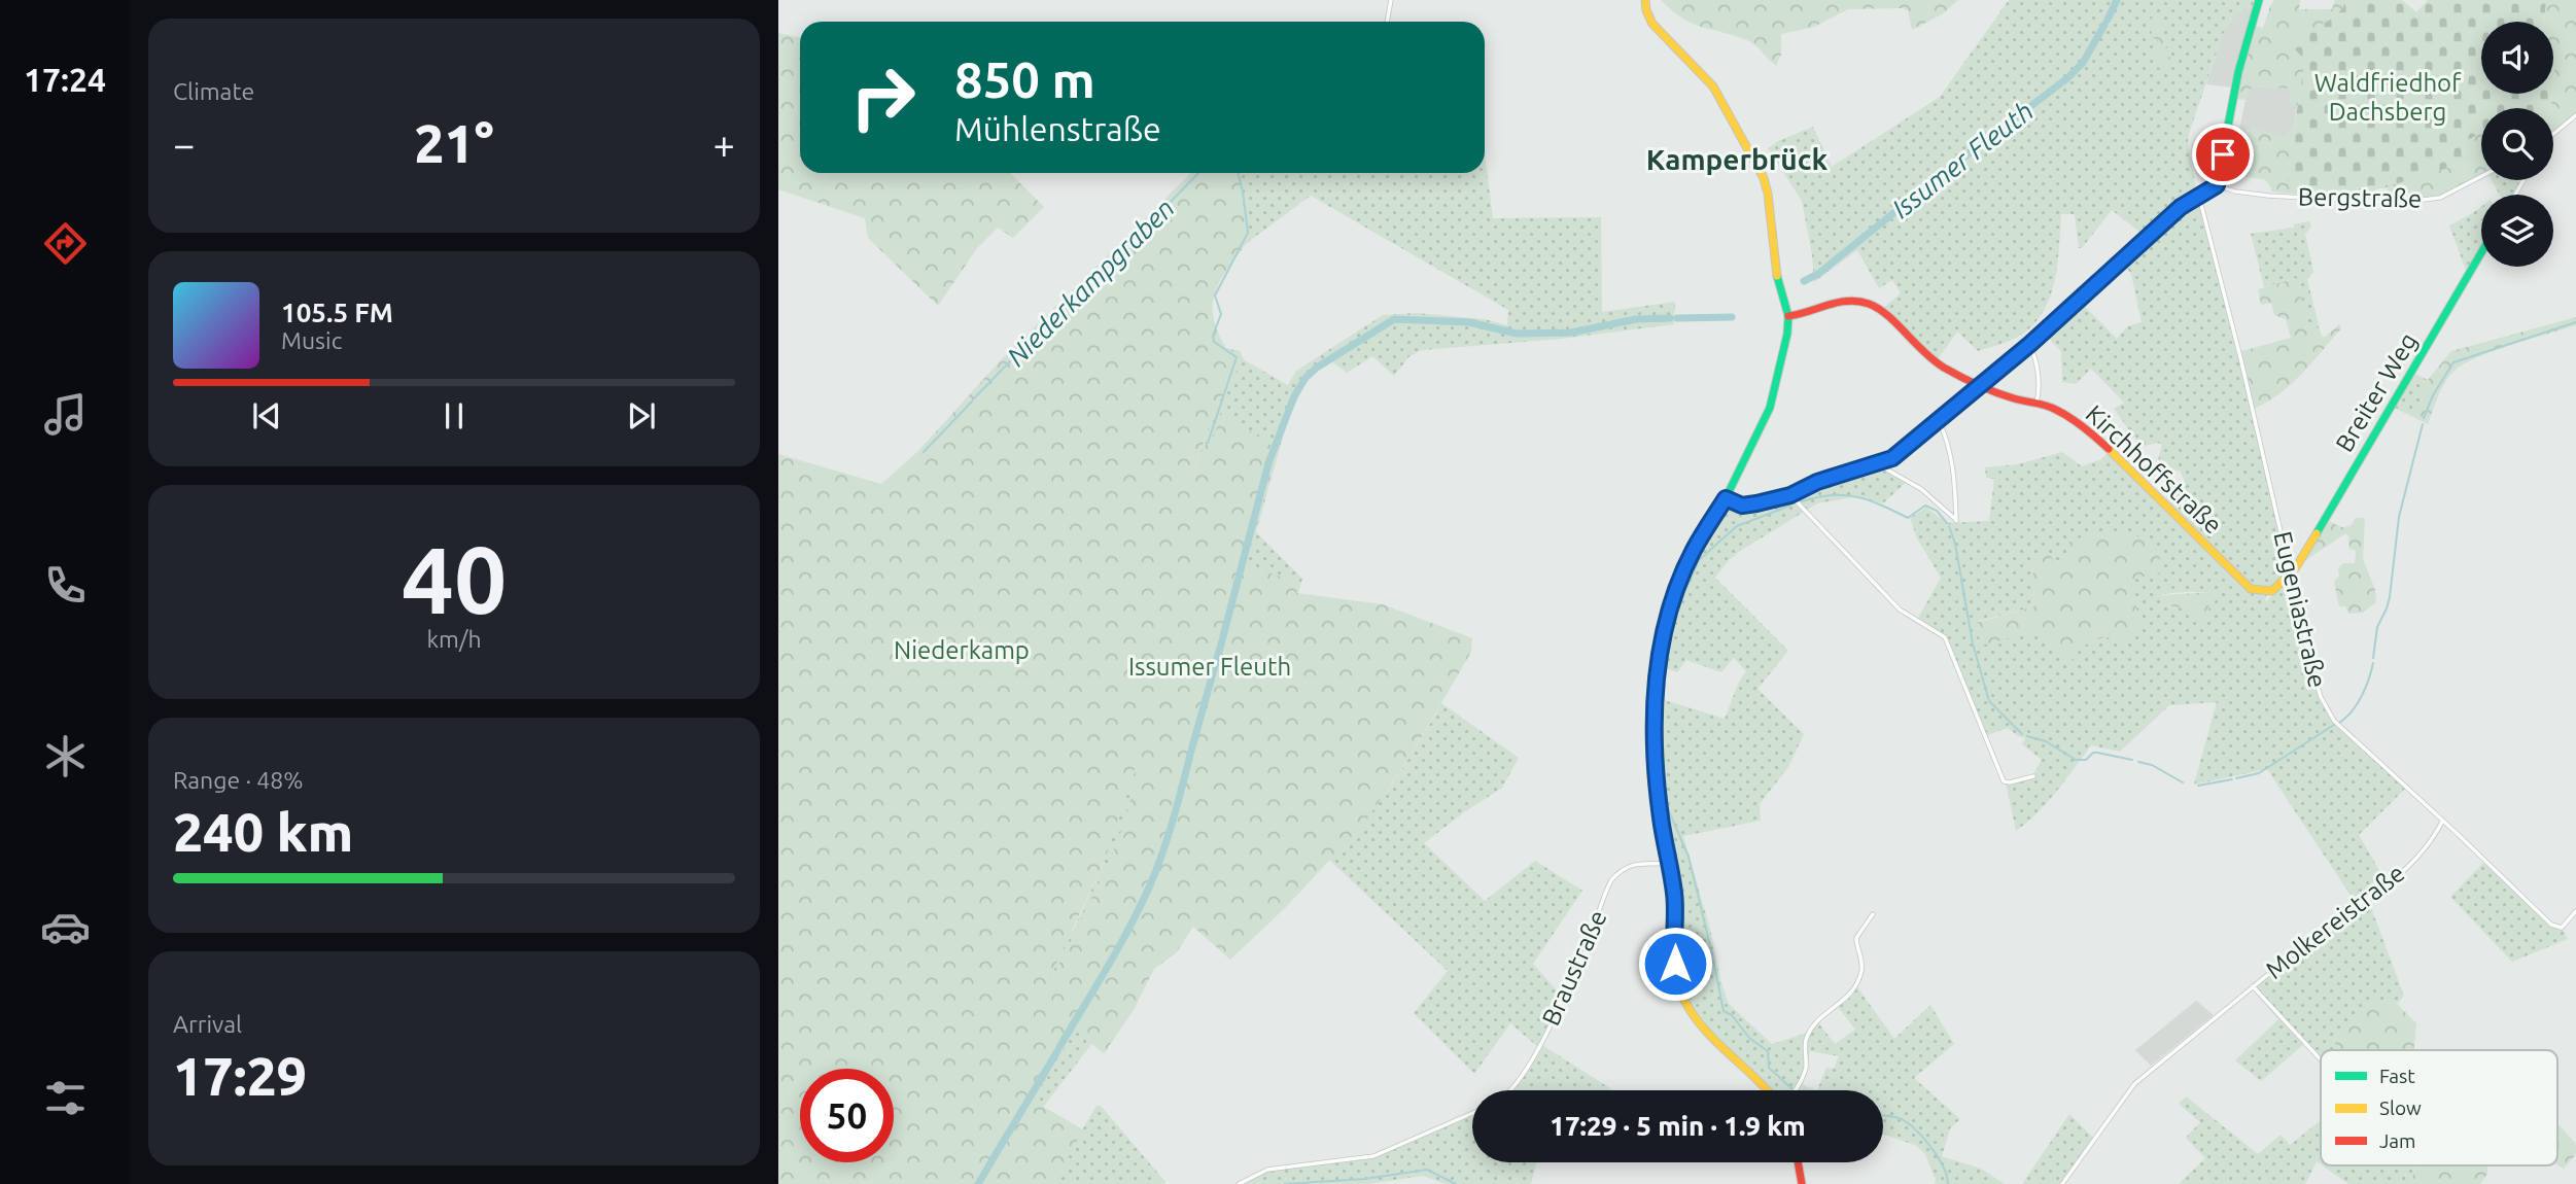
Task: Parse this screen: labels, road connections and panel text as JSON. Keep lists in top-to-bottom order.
{
  "streets": {
    "street": [
      "Bergstraße",
      "Breiter Weg",
      "Kirchhoffstraße",
      "Eugeniastraße",
      "Molkereistraße",
      "Braustraße"
    ]
  },
  "crossings": [
    ["Breiter Weg", "Kirchhoffstraße"],
    ["Breiter Weg", "Eugeniastraße"],
    ["Kirchhoffstraße", "Eugeniastraße"],
    ["Eugeniastraße", "Molkereistraße"]
  ],
  "districts": ["Kamperbrück"],
  "water": ["Issumer Fleuth", "Niederkampgraben"],
  "parks": ["Waldfriedhof Dachsberg", "Niederkamp", "Issumer Fleuth"],
  "legend": ["Fast", "Slow", "Jam"],
  "page": {
    "tabs": "17:24",
    "tile": [
      "Climate",
      ["40", "km/h"],
      ["Range · 48%", "240 km"],
      ["Arrival", "17:29"]
    ],
    "turn": ["850 m", "Mühlenstraße"],
    "heat": ["−", "21°", "+"],
    "song": ["105.5 FM", "Music"],
    "limit": "50",
    "trip": "17:29 · 5 min · 1.9 km"
  }
}
